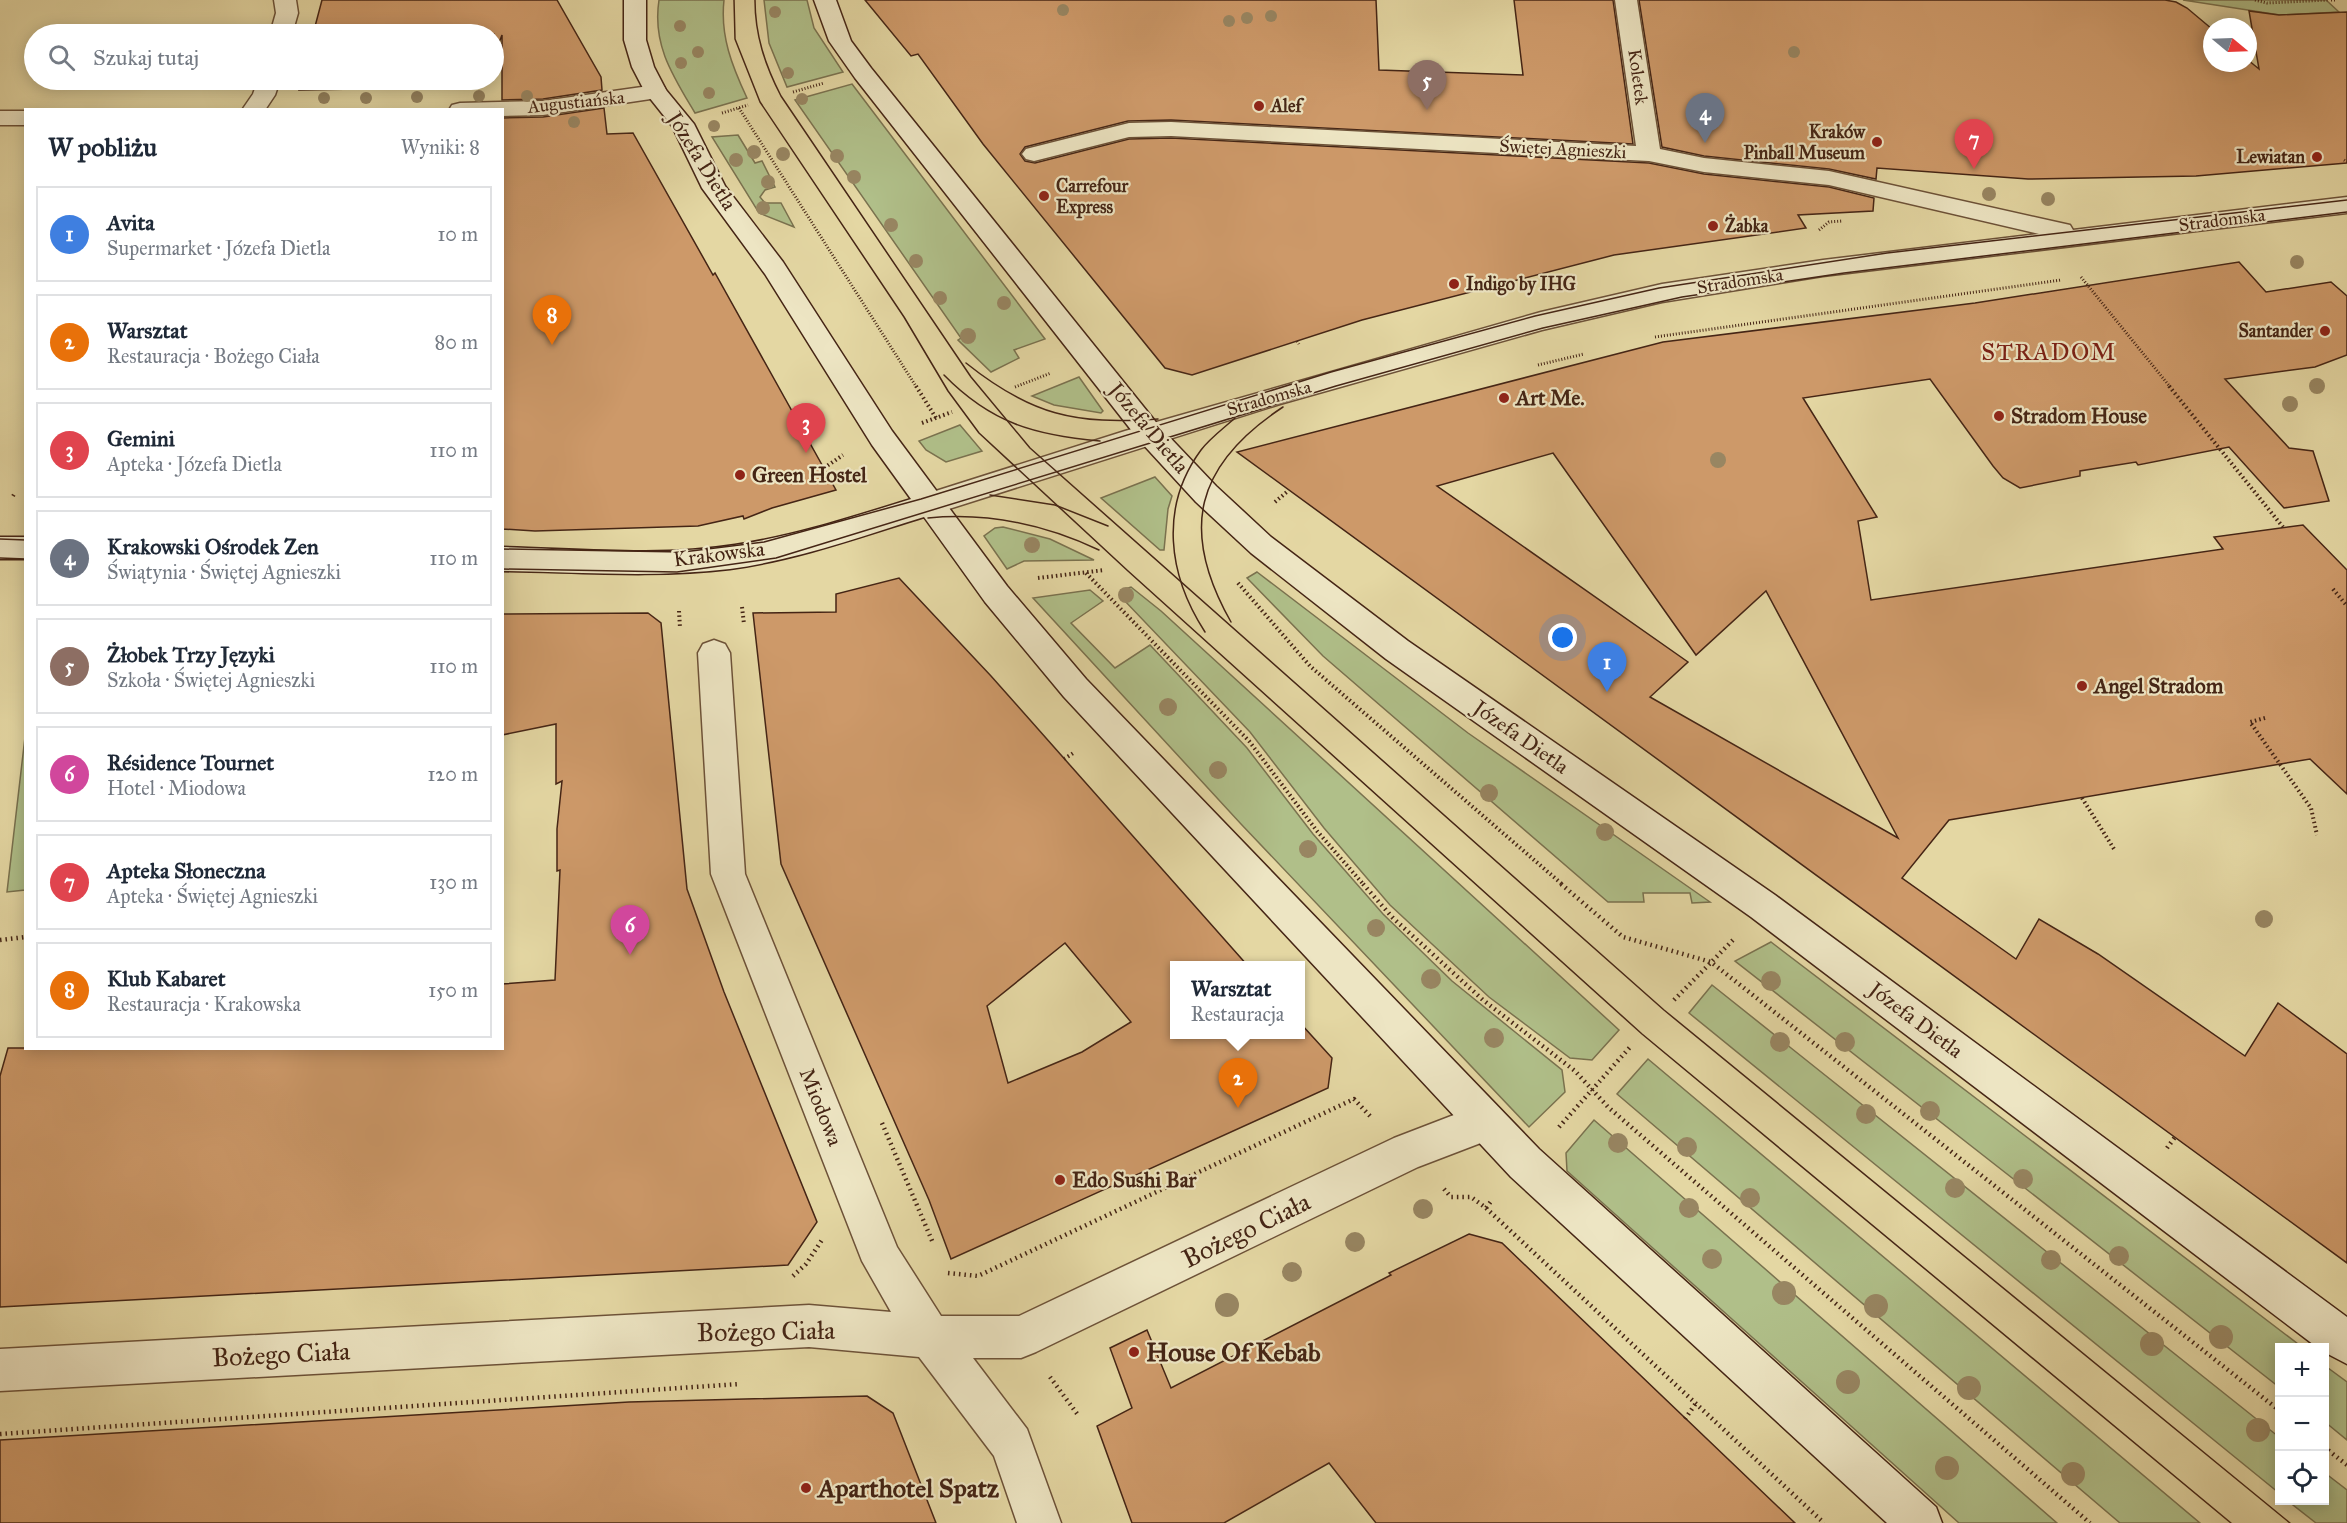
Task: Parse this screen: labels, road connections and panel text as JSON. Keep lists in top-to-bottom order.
{
  "streets": {
    "street": [
      "Koletek",
      "Augustiańska",
      "Świętej Agnieszki",
      "Józefa Dietla",
      "Stradomska",
      "Krakowska",
      "Miodowa",
      "Bożego Ciała"
    ]
  },
  "crossings": [
    ["Koletek", "Świętej Agnieszki"],
    ["Augustiańska", "Józefa Dietla"],
    ["Świętej Agnieszki", "Stradomska"],
    ["Józefa Dietla", "Stradomska"],
    ["Józefa Dietla", "Krakowska"],
    ["Józefa Dietla", "Bożego Ciała"],
    ["Stradomska", "Krakowska"],
    ["Miodowa", "Bożego Ciała"]
  ],
  "districts": ["STRADOM"],
  "places": [
    "Alef",
    "Kraków Pinball Museum",
    "Lewiatan",
    "Carrefour Express",
    "Żabka",
    "Indigo by IHG",
    "Santander",
    "Art Me.",
    "Stradom House",
    "Green Hostel",
    "Angel Stradom",
    "Edo Sushi Bar",
    "House Of Kebab",
    "Aparthotel Spatz"
  ],
  "north": "right",
  "page": {
    "search": "Szukaj tutaj",
    "pins": [
      "5",
      "4",
      "7",
      "8",
      "3",
      "1",
      "6",
      "2"
    ],
    "heading": ["W pobliżu", "Wyniki: 8"],
    "list": [
      {
        "mark": "1",
        "name": "Avita",
        "note": "Supermarket · Józefa Dietla",
        "value": "10 m"
      },
      {
        "mark": "2",
        "name": "Warsztat",
        "note": "Restauracja · Bożego Ciała",
        "value": "80 m"
      },
      {
        "mark": "3",
        "name": "Gemini",
        "note": "Apteka · Józefa Dietla",
        "value": "110 m"
      },
      {
        "mark": "4",
        "name": "Krakowski Ośrodek Zen",
        "note": "Świątynia · Świętej Agnieszki",
        "value": "110 m"
      },
      {
        "mark": "5",
        "name": "Żłobek Trzy Języki",
        "note": "Szkoła · Świętej Agnieszki",
        "value": "110 m"
      },
      {
        "mark": "6",
        "name": "Résidence Tournet",
        "note": "Hotel · Miodowa",
        "value": "120 m"
      },
      {
        "mark": "7",
        "name": "Apteka Słoneczna",
        "note": "Apteka · Świętej Agnieszki",
        "value": "130 m"
      },
      {
        "mark": "8",
        "name": "Klub Kabaret",
        "note": "Restauracja · Krakowska",
        "value": "150 m"
      }
    ],
    "popup": ["Warsztat", "Restauracja"],
    "map_buttons": ["+", "−"]
  }
}
